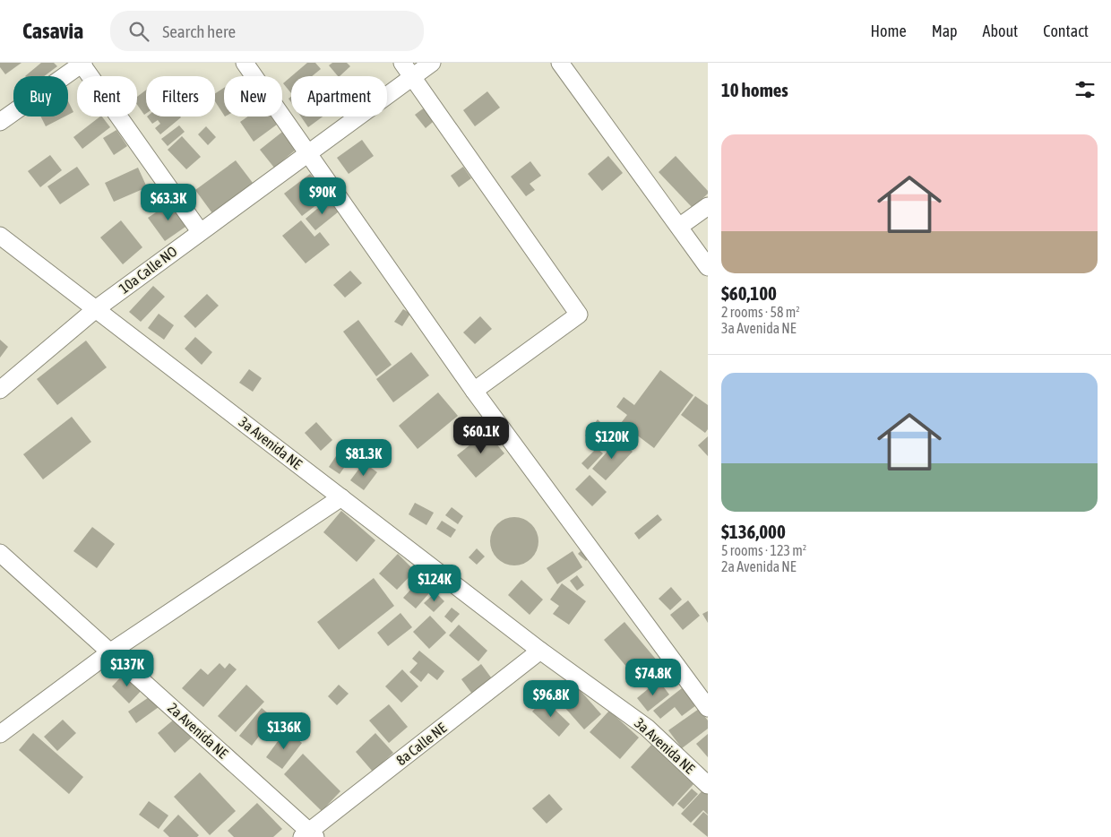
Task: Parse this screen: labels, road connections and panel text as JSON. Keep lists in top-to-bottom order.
{
  "streets": {
    "street": [
      "10a Calle NO",
      "3a Avenida NE",
      "2a Avenida NE",
      "8a Calle NE"
    ]
  },
  "crossings": [
    ["10a Calle NO", "3a Avenida NE"],
    ["3a Avenida NE", "8a Calle NE"],
    ["2a Avenida NE", "8a Calle NE"]
  ],
  "page": {
    "header": "Casavia",
    "search": "Search here",
    "nav": [
      "Home",
      "Map",
      "About",
      "Contact"
    ],
    "heading": "10 homes",
    "chip": [
      "Buy",
      "Rent",
      "Filters",
      "New",
      "Apartment"
    ],
    "list": [
      {
        "name": "$60,100",
        "note": "2 rooms · 58 m² · 3a Avenida NE"
      },
      {
        "name": "$136,000",
        "note": "5 rooms · 123 m² · 2a Avenida NE"
      }
    ],
    "price": [
      "$90K",
      "$63.3K",
      "$60.1K",
      "$120K",
      "$81.3K",
      "$124K",
      "$137K",
      "$74.8K",
      "$96.8K",
      "$136K"
    ]
  }
}
